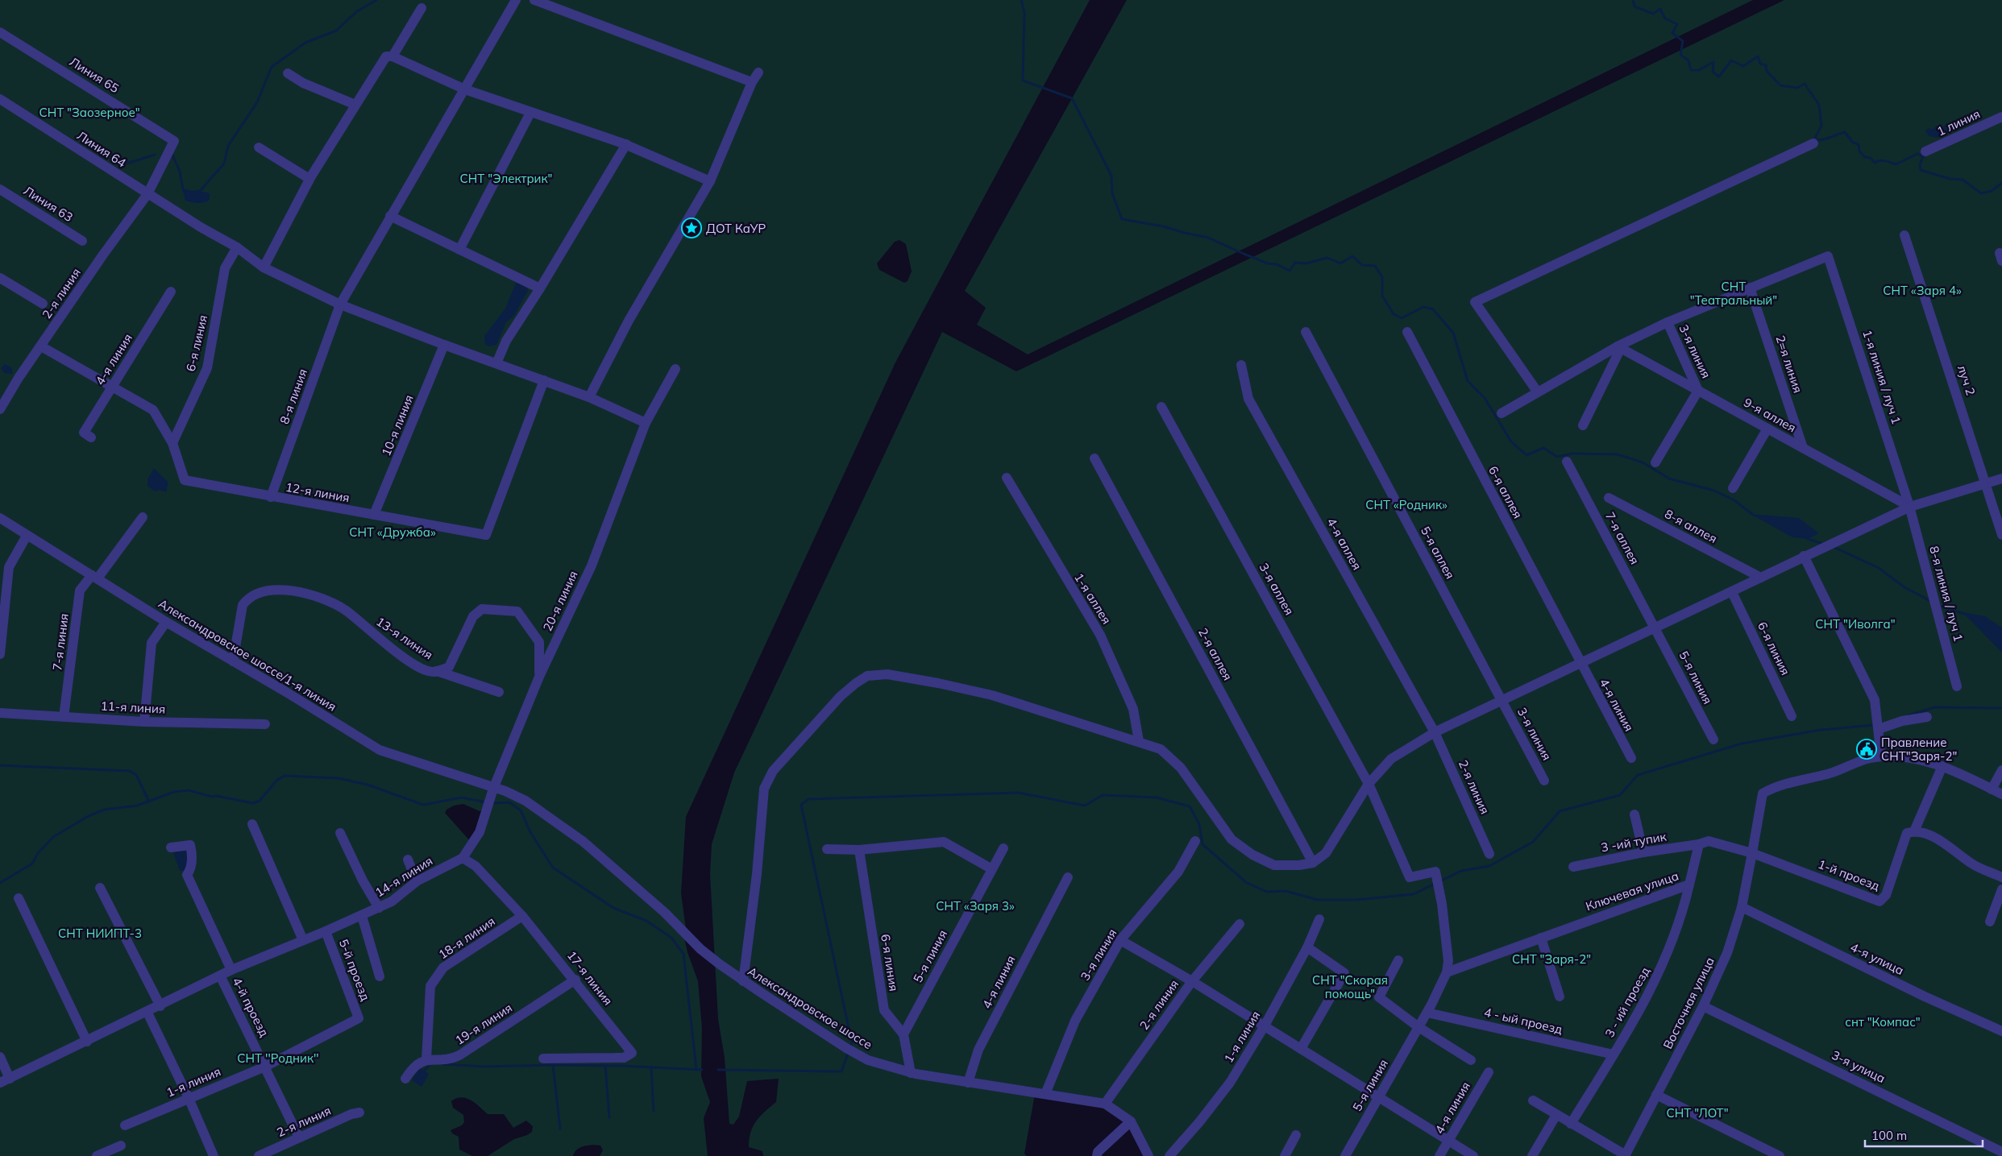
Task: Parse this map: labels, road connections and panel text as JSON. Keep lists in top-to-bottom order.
{
  "streets": {
    "street": [
      "Линия 65",
      "1 линия",
      "Линия 64",
      "Линия 63",
      "2-я линия",
      "6-я линия",
      "3-я линия",
      "4-я линия",
      "2=я линия",
      "1-я линия / луч 1",
      "луч 2",
      "8-я линия",
      "9-я аллея",
      "10-я линия",
      "12-я линия",
      "6-я аллея",
      "8-я аллея",
      "7-я аллея",
      "4-я аллея",
      "5-я аллея",
      "3-я аллея",
      "8-я линия / луч 1",
      "1-я аллея",
      "20-я линия",
      "13-я линия",
      "7-я линия",
      "2-я аллея",
      "Александровское шоссе/1-я линия",
      "5-я линия",
      "11-я линия",
      "3 -ий тупик",
      "1-й проезд",
      "14-я линия",
      "Ключевая улица",
      "18-я линия",
      "4-я улица",
      "5-й проезд",
      "17-я линия",
      "3 - ий проезд",
      "Восточная улица",
      "4-й проезд",
      "Александровское шоссе",
      "4 - ый проезд",
      "19-я линия",
      "1-я линия",
      "3-я улица"
    ]
  },
  "crossings": [
    ["Линия 65", "2-я линия"],
    ["Линия 64", "2-я линия"],
    ["Линия 64", "6-я линия"],
    ["Линия 64", "8-я линия"],
    ["Линия 64", "10-я линия"],
    ["Линия 64", "12-я линия"],
    ["Линия 64", "20-я линия"],
    ["2-я линия", "12-я линия"],
    ["2-я линия", "4-я аллея"],
    ["2-я линия", "4-й проезд"],
    ["2-я линия", "Александровское шоссе"],
    ["6-я линия", "12-я линия"],
    ["6-я линия", "5-я линия"],
    ["6-я линия", "Александровское шоссе"],
    ["3-я линия", "9-я аллея"],
    ["3-я линия", "5-я аллея"],
    ["3-я линия", "Александровское шоссе"],
    ["4-я линия", "12-я линия"],
    ["4-я линия", "6-я аллея"],
    ["4-я линия", "Александровское шоссе"],
    ["2=я линия", "1-я линия / луч 1"],
    ["2=я линия", "9-я аллея"],
    ["1-я линия / луч 1", "9-я аллея"],
    ["1-я линия / луч 1", "8-я линия / луч 1"],
    ["8-я линия", "12-я линия"],
    ["9-я аллея", "8-я линия / луч 1"],
    ["10-я линия", "12-я линия"],
    ["7-я аллея", "5-я линия"],
    ["20-я линия", "13-я линия"],
    ["20-я линия", "Александровское шоссе/1-я линия"],
    ["20-я линия", "14-я линия"],
    ["20-я линия", "Александровское шоссе"],
    ["13-я линия", "Александровское шоссе/1-я линия"],
    ["7-я линия", "Александровское шоссе/1-я линия"],
    ["7-я линия", "11-я линия"],
    ["Александровское шоссе/1-я линия", "14-я линия"],
    ["Александровское шоссе/1-я линия", "Александровское шоссе"],
    ["5-я линия", "Ключевая улица"],
    ["5-я линия", "4 - ый проезд"],
    ["3 -ий тупик", "Ключевая улица"],
    ["1-й проезд", "Восточная улица"],
    ["14-я линия", "5-й проезд"],
    ["14-я линия", "17-я линия"],
    ["14-я линия", "4-й проезд"],
    ["14-я линия", "Александровское шоссе"],
    ["Ключевая улица", "3 - ий проезд"],
    ["18-я линия", "17-я линия"],
    ["18-я линия", "19-я линия"],
    ["4-я улица", "Восточная улица"],
    ["5-й проезд", "1-я линия"],
    ["17-я линия", "19-я линия"],
    ["3 - ий проезд", "4 - ый проезд"],
    ["Восточная улица", "3-я улица"],
    ["4-й проезд", "1-я линия"]
  ],
  "parks": [
    "СНТ \"Заозерное\"",
    "СНТ \"Электрик\"",
    "СНТ \"Театральный\"",
    "СНТ «Заря 4»",
    "СНТ «Родник»",
    "СНТ «Дружба»",
    "СНТ \"Иволга\"",
    "СНТ «Заря 3»",
    "СНТ НИИПТ-3",
    "СНТ \"Заря-2\"",
    "СНТ \"Скорая помощь\"",
    "снт \"Компас\"",
    "СНТ ''Родник''",
    "СНТ \"ЛОТ\""
  ],
  "places": {
    "place": ["ДОТ КаУР"],
    "public building": ["Правление СНТ\"Заря-2\""]
  },
  "scale_bar": "100 m"
}
